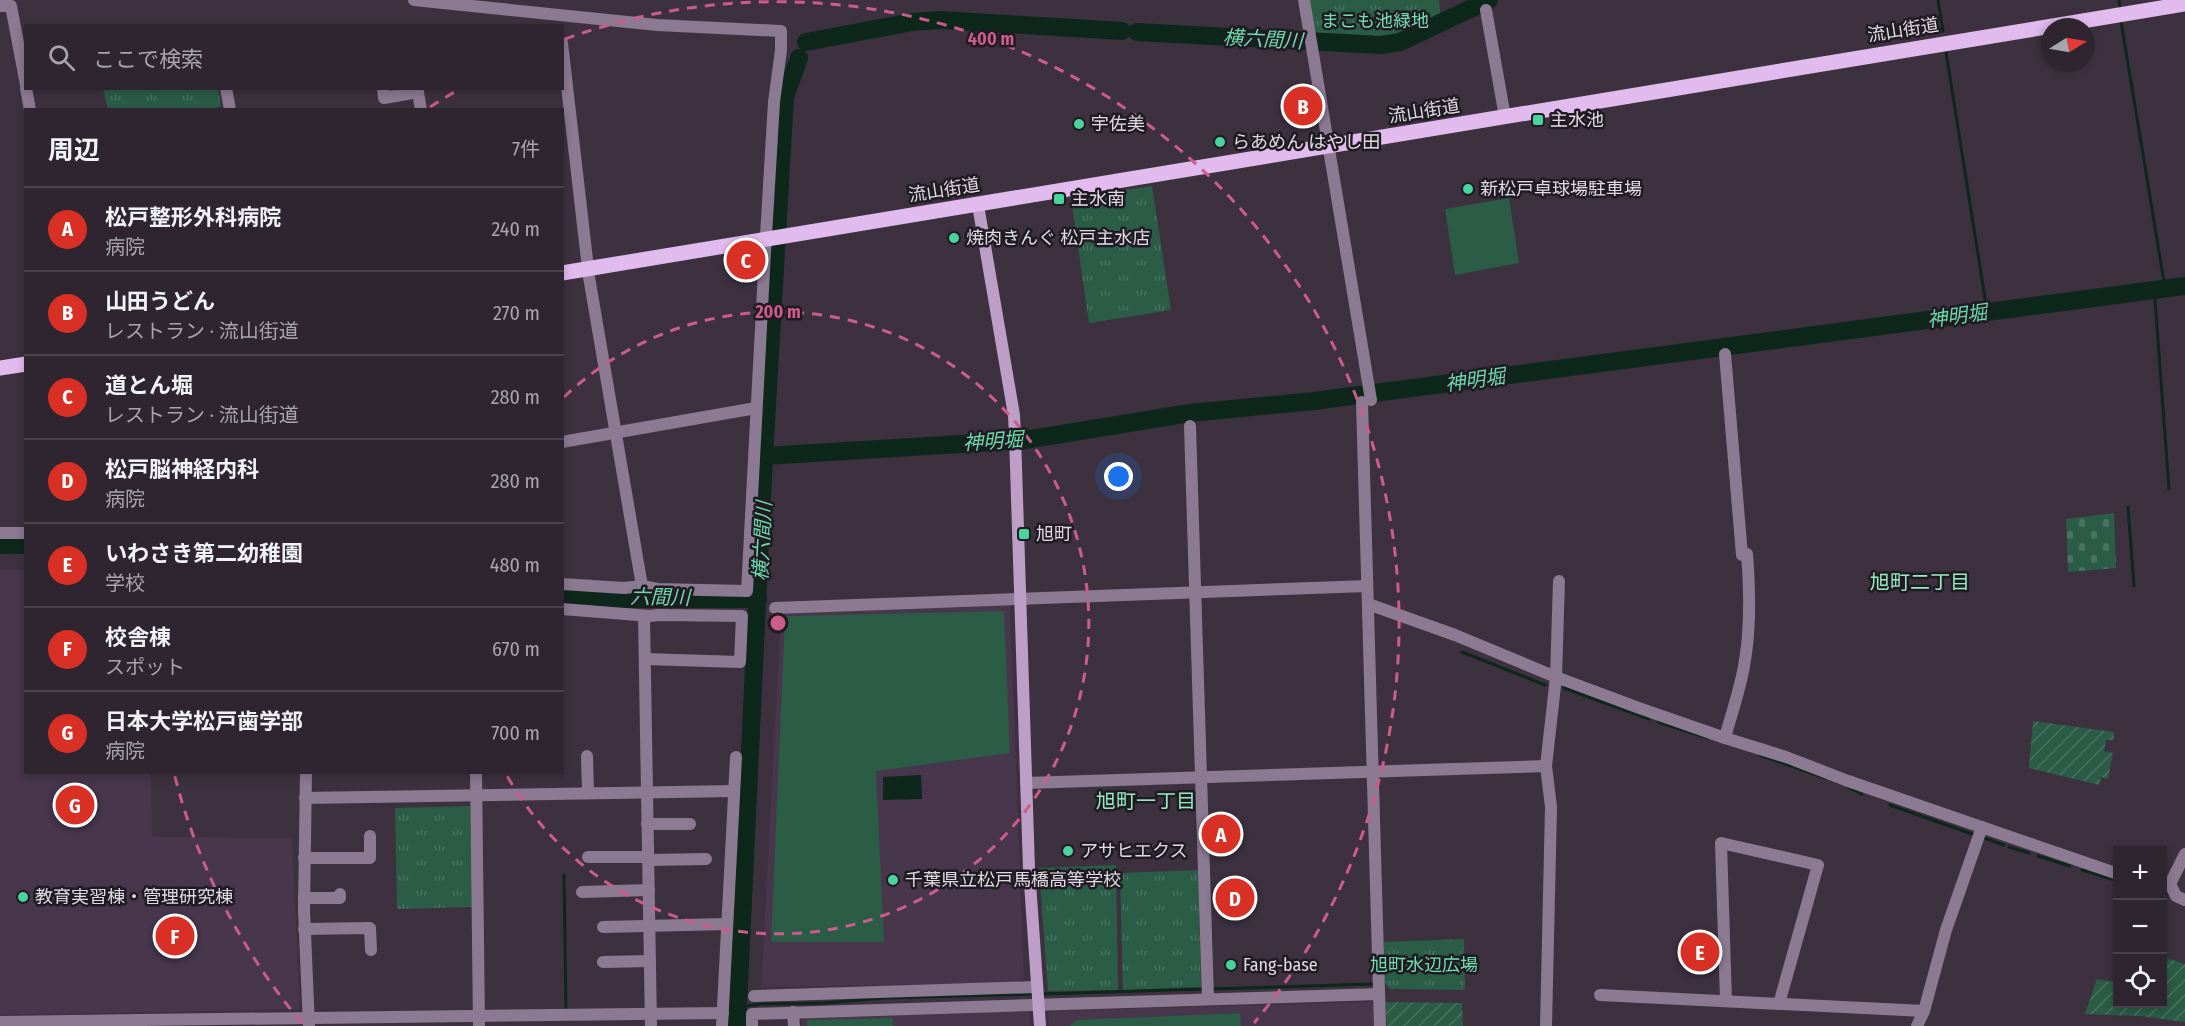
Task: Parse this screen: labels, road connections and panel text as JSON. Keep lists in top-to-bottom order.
{
  "streets": {
    "main road": ["流山街道"]
  },
  "districts": ["旭町二丁目", "旭町一丁目"],
  "water": ["横六間川", "神明堀", "六間川"],
  "parks": ["まこも池緑地", "旭町水辺広場"],
  "places": {
    "transit": ["主水池", "主水南", "旭町"],
    "other": [
      "宇佐美",
      "らあめん はやし田",
      "新松戸卓球場駐車場",
      "焼肉きんぐ 松戸主水店",
      "アサヒエクス",
      "千葉県立松戸馬橋高等学校",
      "教育実習棟・管理研究棟",
      "Fang-base"
    ]
  },
  "north": "right",
  "page": {
    "search": "ここで検索",
    "pins": [
      "B",
      "C",
      "G",
      "A",
      "D",
      "F",
      "E"
    ],
    "heading": ["周辺", "7件"],
    "list": [
      {
        "mark": "A",
        "name": "松戸整形外科病院",
        "note": "病院",
        "value": "240 m"
      },
      {
        "mark": "B",
        "name": "山田うどん",
        "note": "レストラン · 流山街道",
        "value": "270 m"
      },
      {
        "mark": "C",
        "name": "道とん堀",
        "note": "レストラン · 流山街道",
        "value": "280 m"
      },
      {
        "mark": "D",
        "name": "松戸脳神経内科",
        "note": "病院",
        "value": "280 m"
      },
      {
        "mark": "E",
        "name": "いわさき第二幼稚園",
        "note": "学校",
        "value": "480 m"
      },
      {
        "mark": "F",
        "name": "校舎棟",
        "note": "スポット",
        "value": "670 m"
      },
      {
        "mark": "G",
        "name": "日本大学松戸歯学部",
        "note": "病院",
        "value": "700 m"
      }
    ],
    "map_buttons": ["+", "−"]
  },
  "rings": ["400 m", "200 m"]
}
